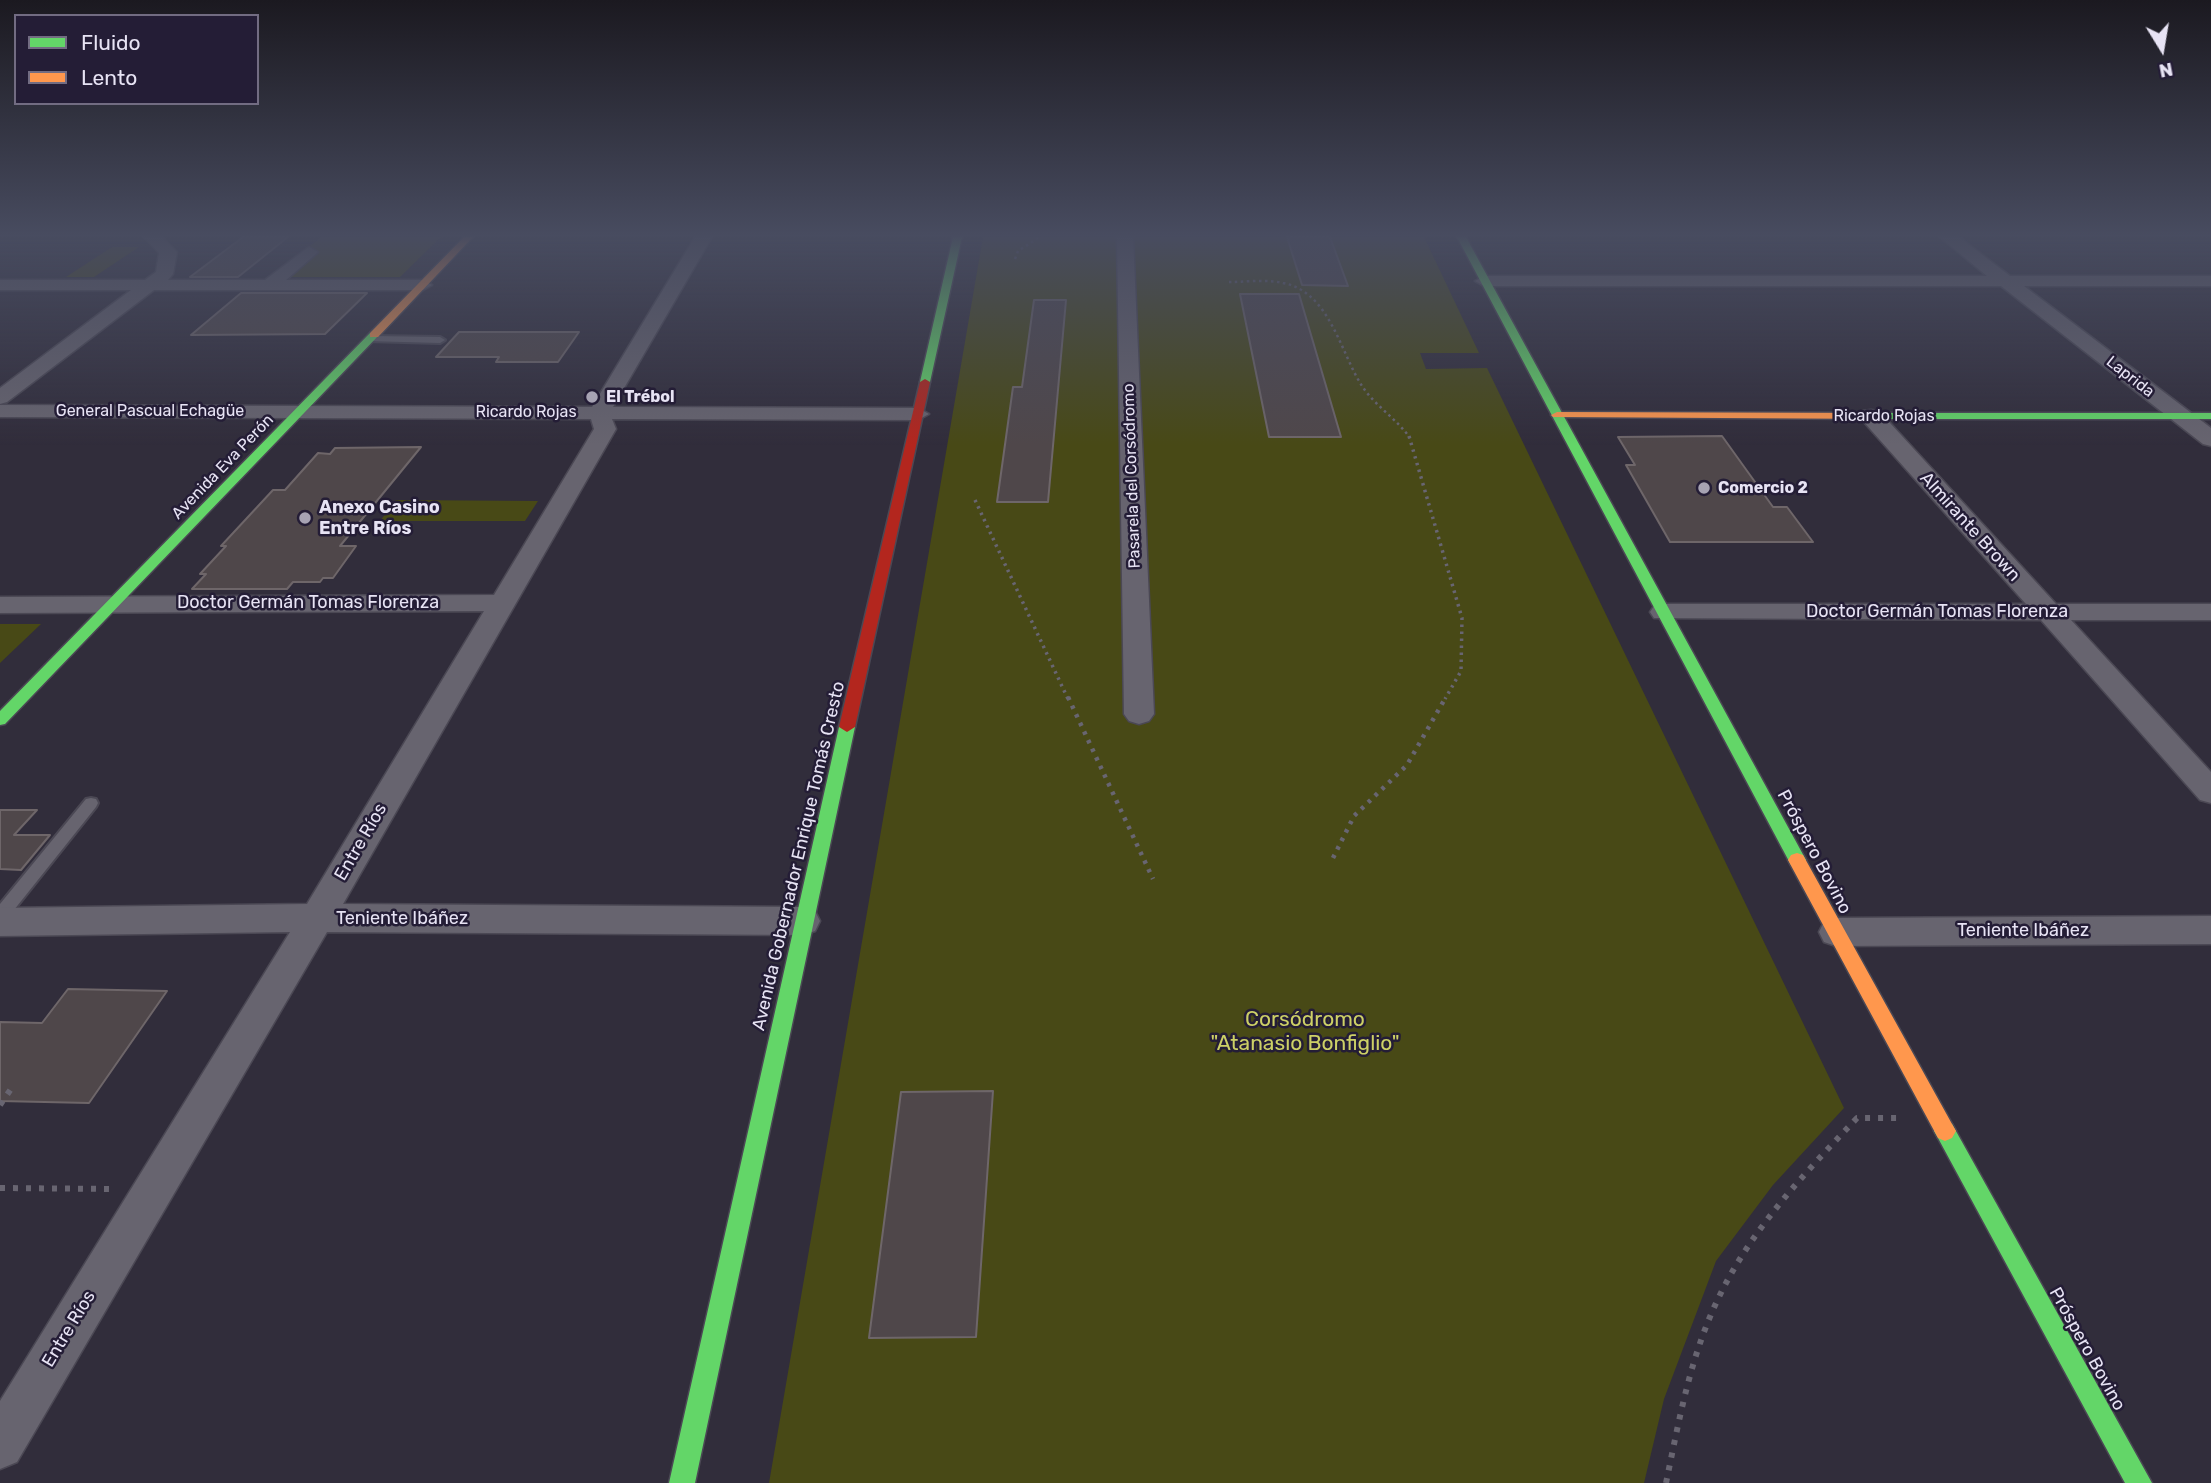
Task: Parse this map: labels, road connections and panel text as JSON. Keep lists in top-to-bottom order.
{
  "streets": {
    "street": [
      "Laprida",
      "General Pascual Echagüe",
      "Ricardo Rojas",
      "Avenida Eva Perón",
      "Pasarela del Corsódromo",
      "Almirante Brown",
      "Doctor Germán Tomas Florenza",
      "Entre Ríos",
      "Próspero Bovino",
      "Avenida Gobernador Enrique Tomás Cresto",
      "Teniente Ibáñez"
    ]
  },
  "crossings": [
    ["Laprida", "Ricardo Rojas"],
    ["General Pascual Echagüe", "Ricardo Rojas"],
    ["General Pascual Echagüe", "Avenida Eva Perón"],
    ["Ricardo Rojas", "Avenida Eva Perón"],
    ["Ricardo Rojas", "Almirante Brown"],
    ["Ricardo Rojas", "Entre Ríos"],
    ["Ricardo Rojas", "Próspero Bovino"],
    ["Ricardo Rojas", "Avenida Gobernador Enrique Tomás Cresto"],
    ["Avenida Eva Perón", "Doctor Germán Tomas Florenza"],
    ["Almirante Brown", "Doctor Germán Tomas Florenza"],
    ["Doctor Germán Tomas Florenza", "Entre Ríos"],
    ["Doctor Germán Tomas Florenza", "Próspero Bovino"],
    ["Entre Ríos", "Teniente Ibáñez"],
    ["Próspero Bovino", "Teniente Ibáñez"],
    ["Avenida Gobernador Enrique Tomás Cresto", "Teniente Ibáñez"]
  ],
  "parks": ["Corsódromo \"Atanasio Bonfiglio\""],
  "places": ["El Trébol", "Comercio 2", "Anexo Casino Entre Ríos"],
  "legend": ["Fluido", "Lento"],
  "north": "bottom"
}
